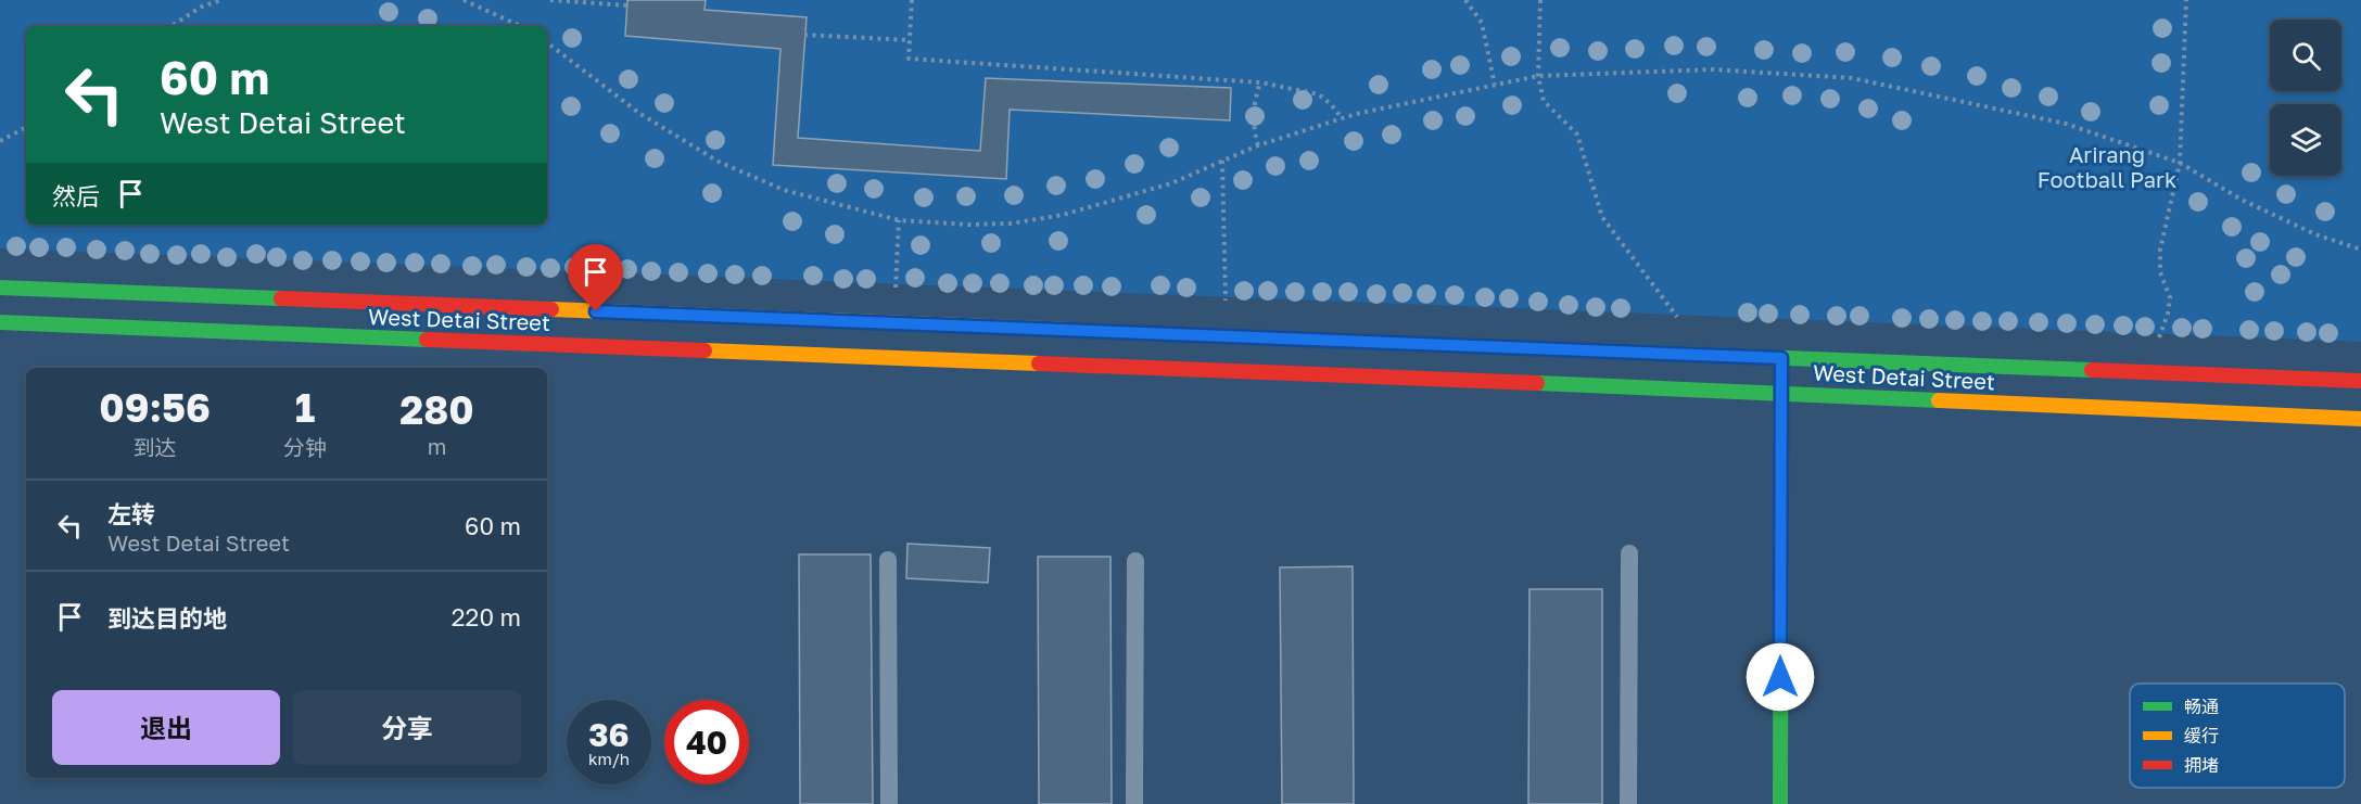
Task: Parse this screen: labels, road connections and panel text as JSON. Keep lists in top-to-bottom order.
{
  "streets": {
    "street": ["West Detai Street"]
  },
  "parks": ["Arirang Football Park"],
  "legend": ["畅通", "缓行", "拥堵"],
  "page": {
    "turn": ["60 m", "West Detai Street"],
    "then": "然后",
    "eta": [
      "09:56",
      "到达",
      "1",
      "分钟",
      "280",
      "m"
    ],
    "list": [
      {
        "name": "左转",
        "note": "West Detai Street",
        "value": "60 m"
      },
      {
        "name": "到达目的地",
        "value": "220 m"
      }
    ],
    "buttons": ["退出", "分享"],
    "speed": "36 km/h",
    "limit": "40"
  }
}
